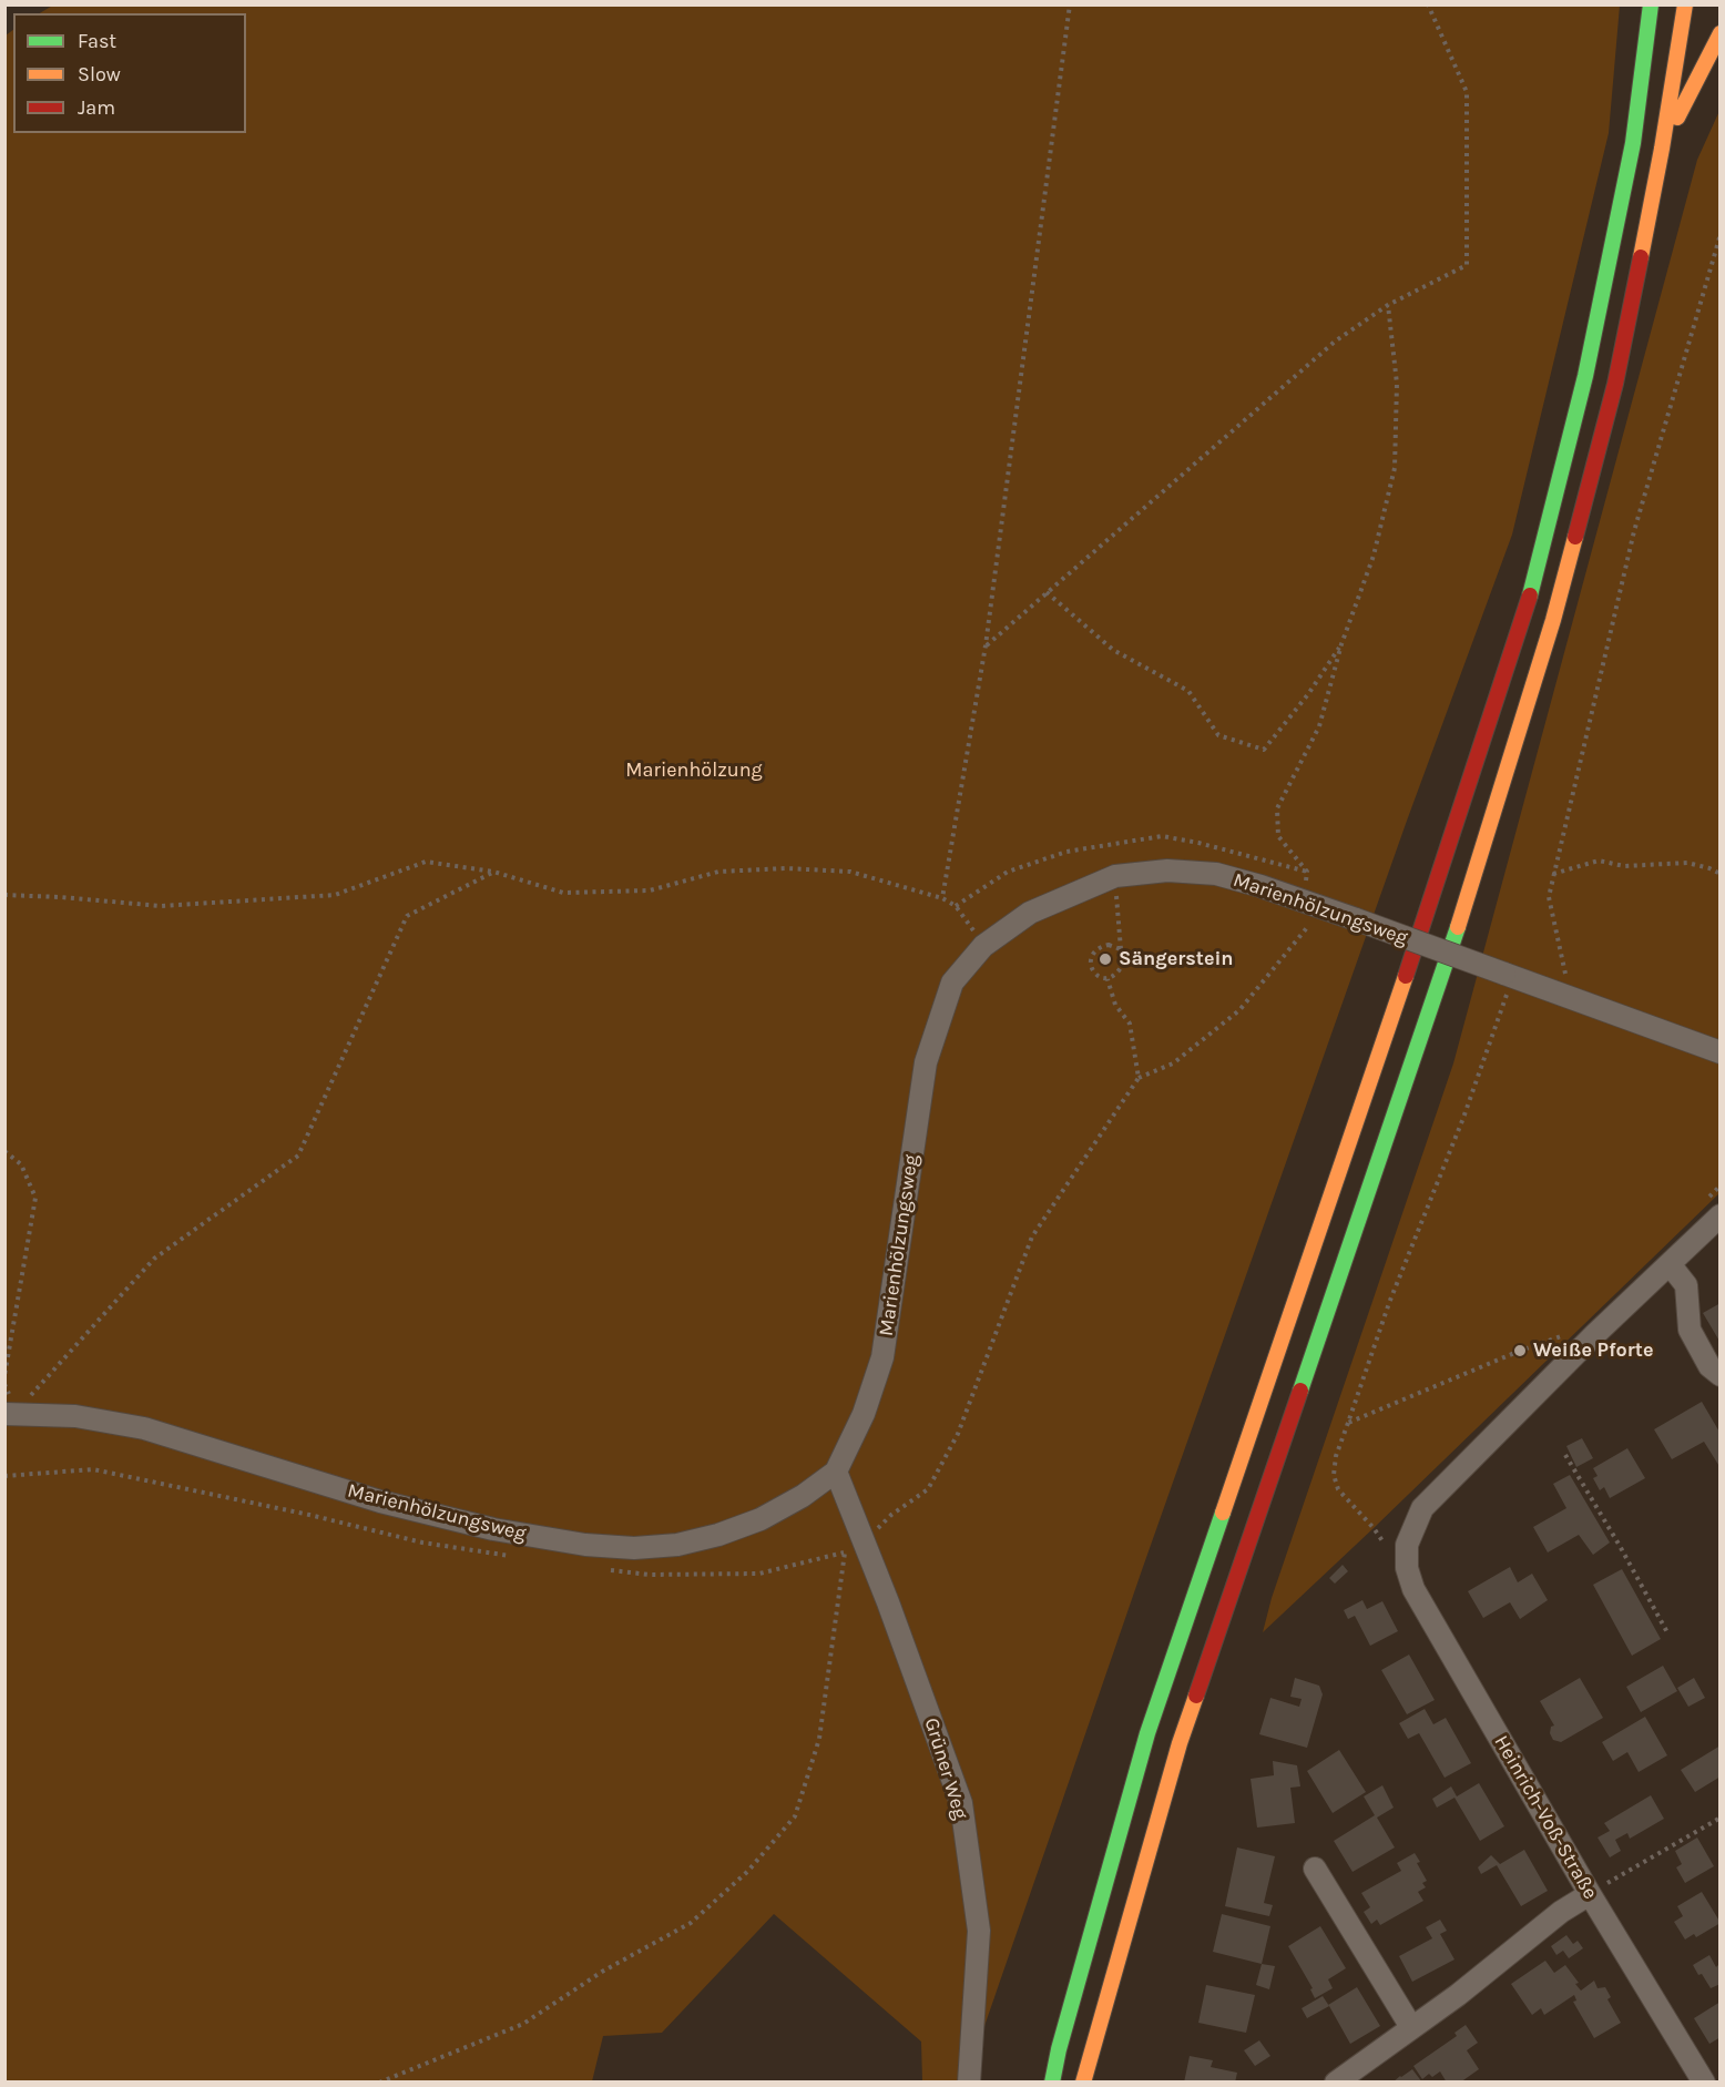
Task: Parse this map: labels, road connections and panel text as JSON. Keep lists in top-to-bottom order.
{
  "streets": {
    "street": ["Marienhölzungsweg", "Grüner Weg", "Heinrich-Voß-Straße"]
  },
  "crossings": [
    ["Marienhölzungsweg", "Grüner Weg"]
  ],
  "parks": ["Marienhölzung"],
  "places": ["Sängerstein", "Weiße Pforte"],
  "legend": ["Fast", "Slow", "Jam"]
}
